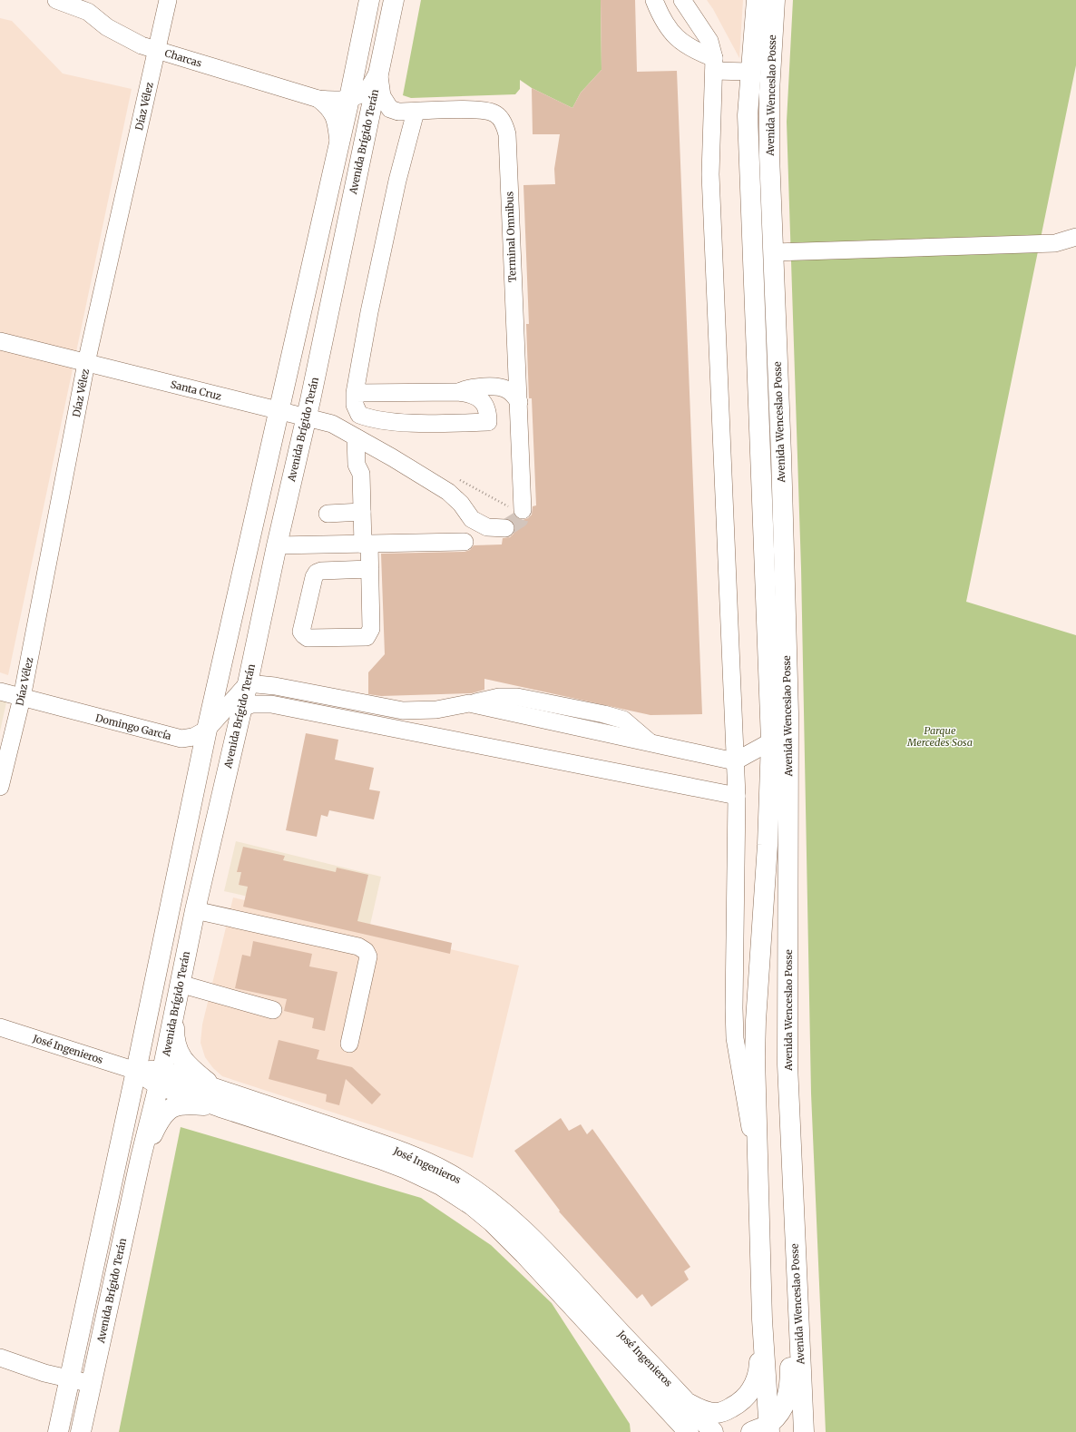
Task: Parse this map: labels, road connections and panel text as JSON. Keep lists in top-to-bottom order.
{
  "streets": {
    "main road": ["Avenida Wenceslao Posse", "Avenida Brígido Terán", "José Ingenieros"],
    "street": [
      "Charcas",
      "Díaz Vélez",
      "Terminal Omnibus",
      "Santa Cruz",
      "Domingo García"
    ]
  },
  "crossings": [
    ["Charcas", "Díaz Vélez"],
    ["Charcas", "Avenida Brígido Terán"],
    ["Charcas", "Terminal Omnibus"],
    ["Díaz Vélez", "Santa Cruz"],
    ["Díaz Vélez", "Domingo García"],
    ["Avenida Brígido Terán", "Terminal Omnibus"],
    ["Avenida Brígido Terán", "Santa Cruz"],
    ["Avenida Brígido Terán", "Domingo García"],
    ["Avenida Brígido Terán", "José Ingenieros"]
  ],
  "parks": ["Parque Mercedes Sosa"]
}
